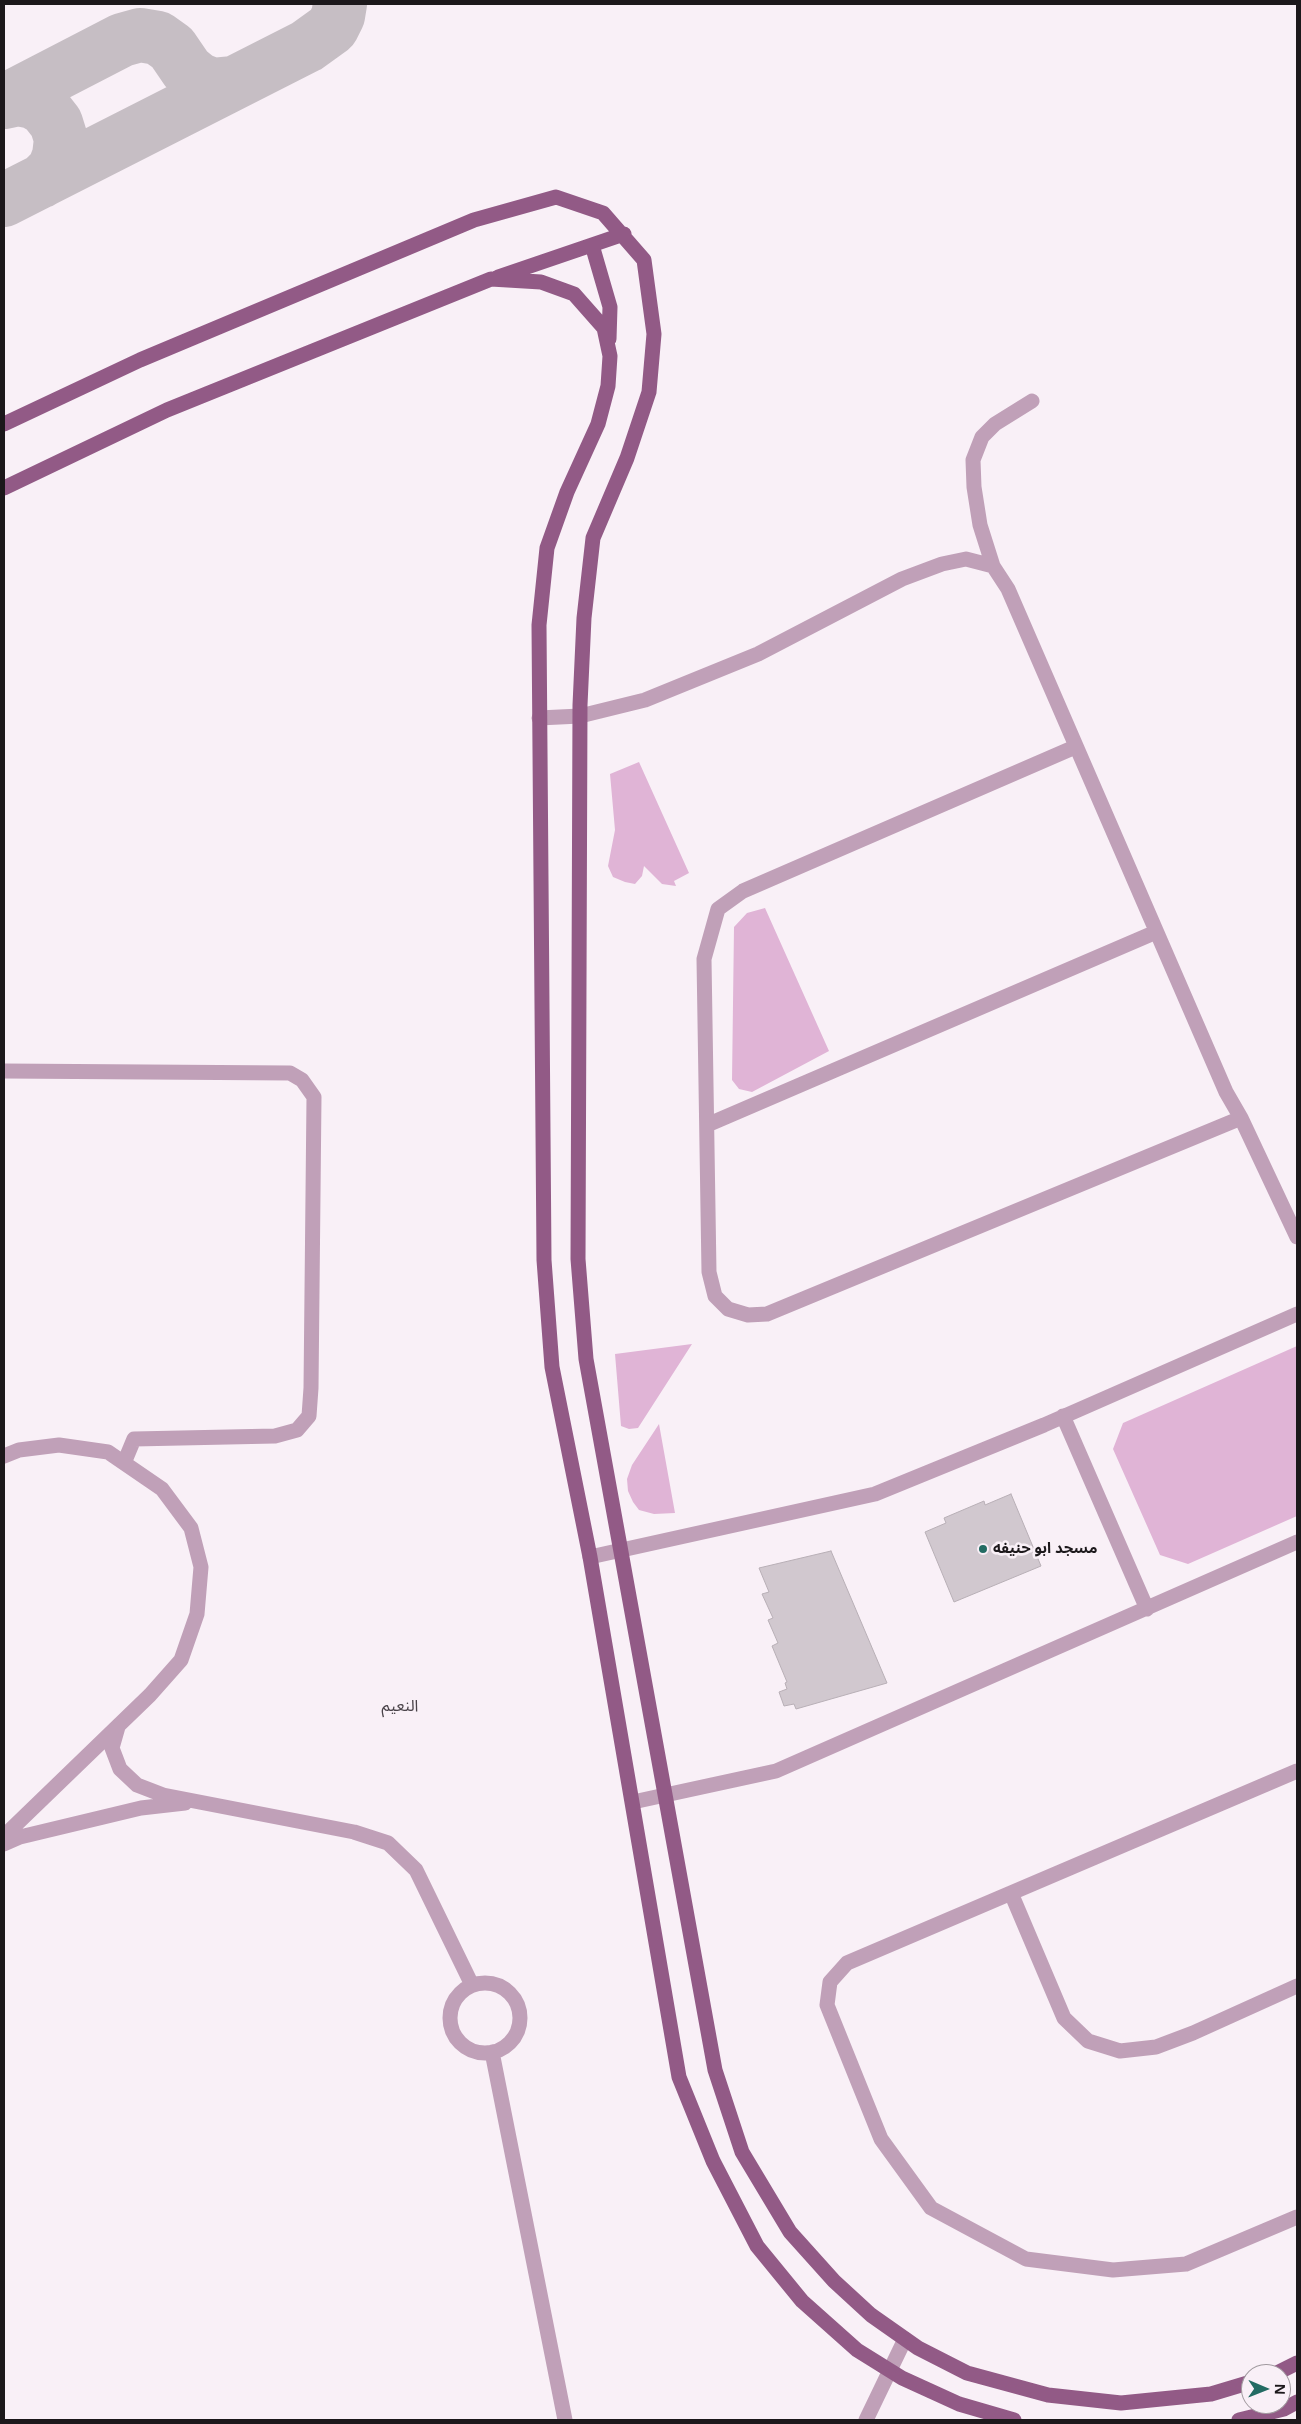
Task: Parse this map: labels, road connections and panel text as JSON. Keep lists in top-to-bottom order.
{
  "districts": ["النعيم"],
  "places": ["مسجد ابو حنيفه"],
  "north": "right"
}
